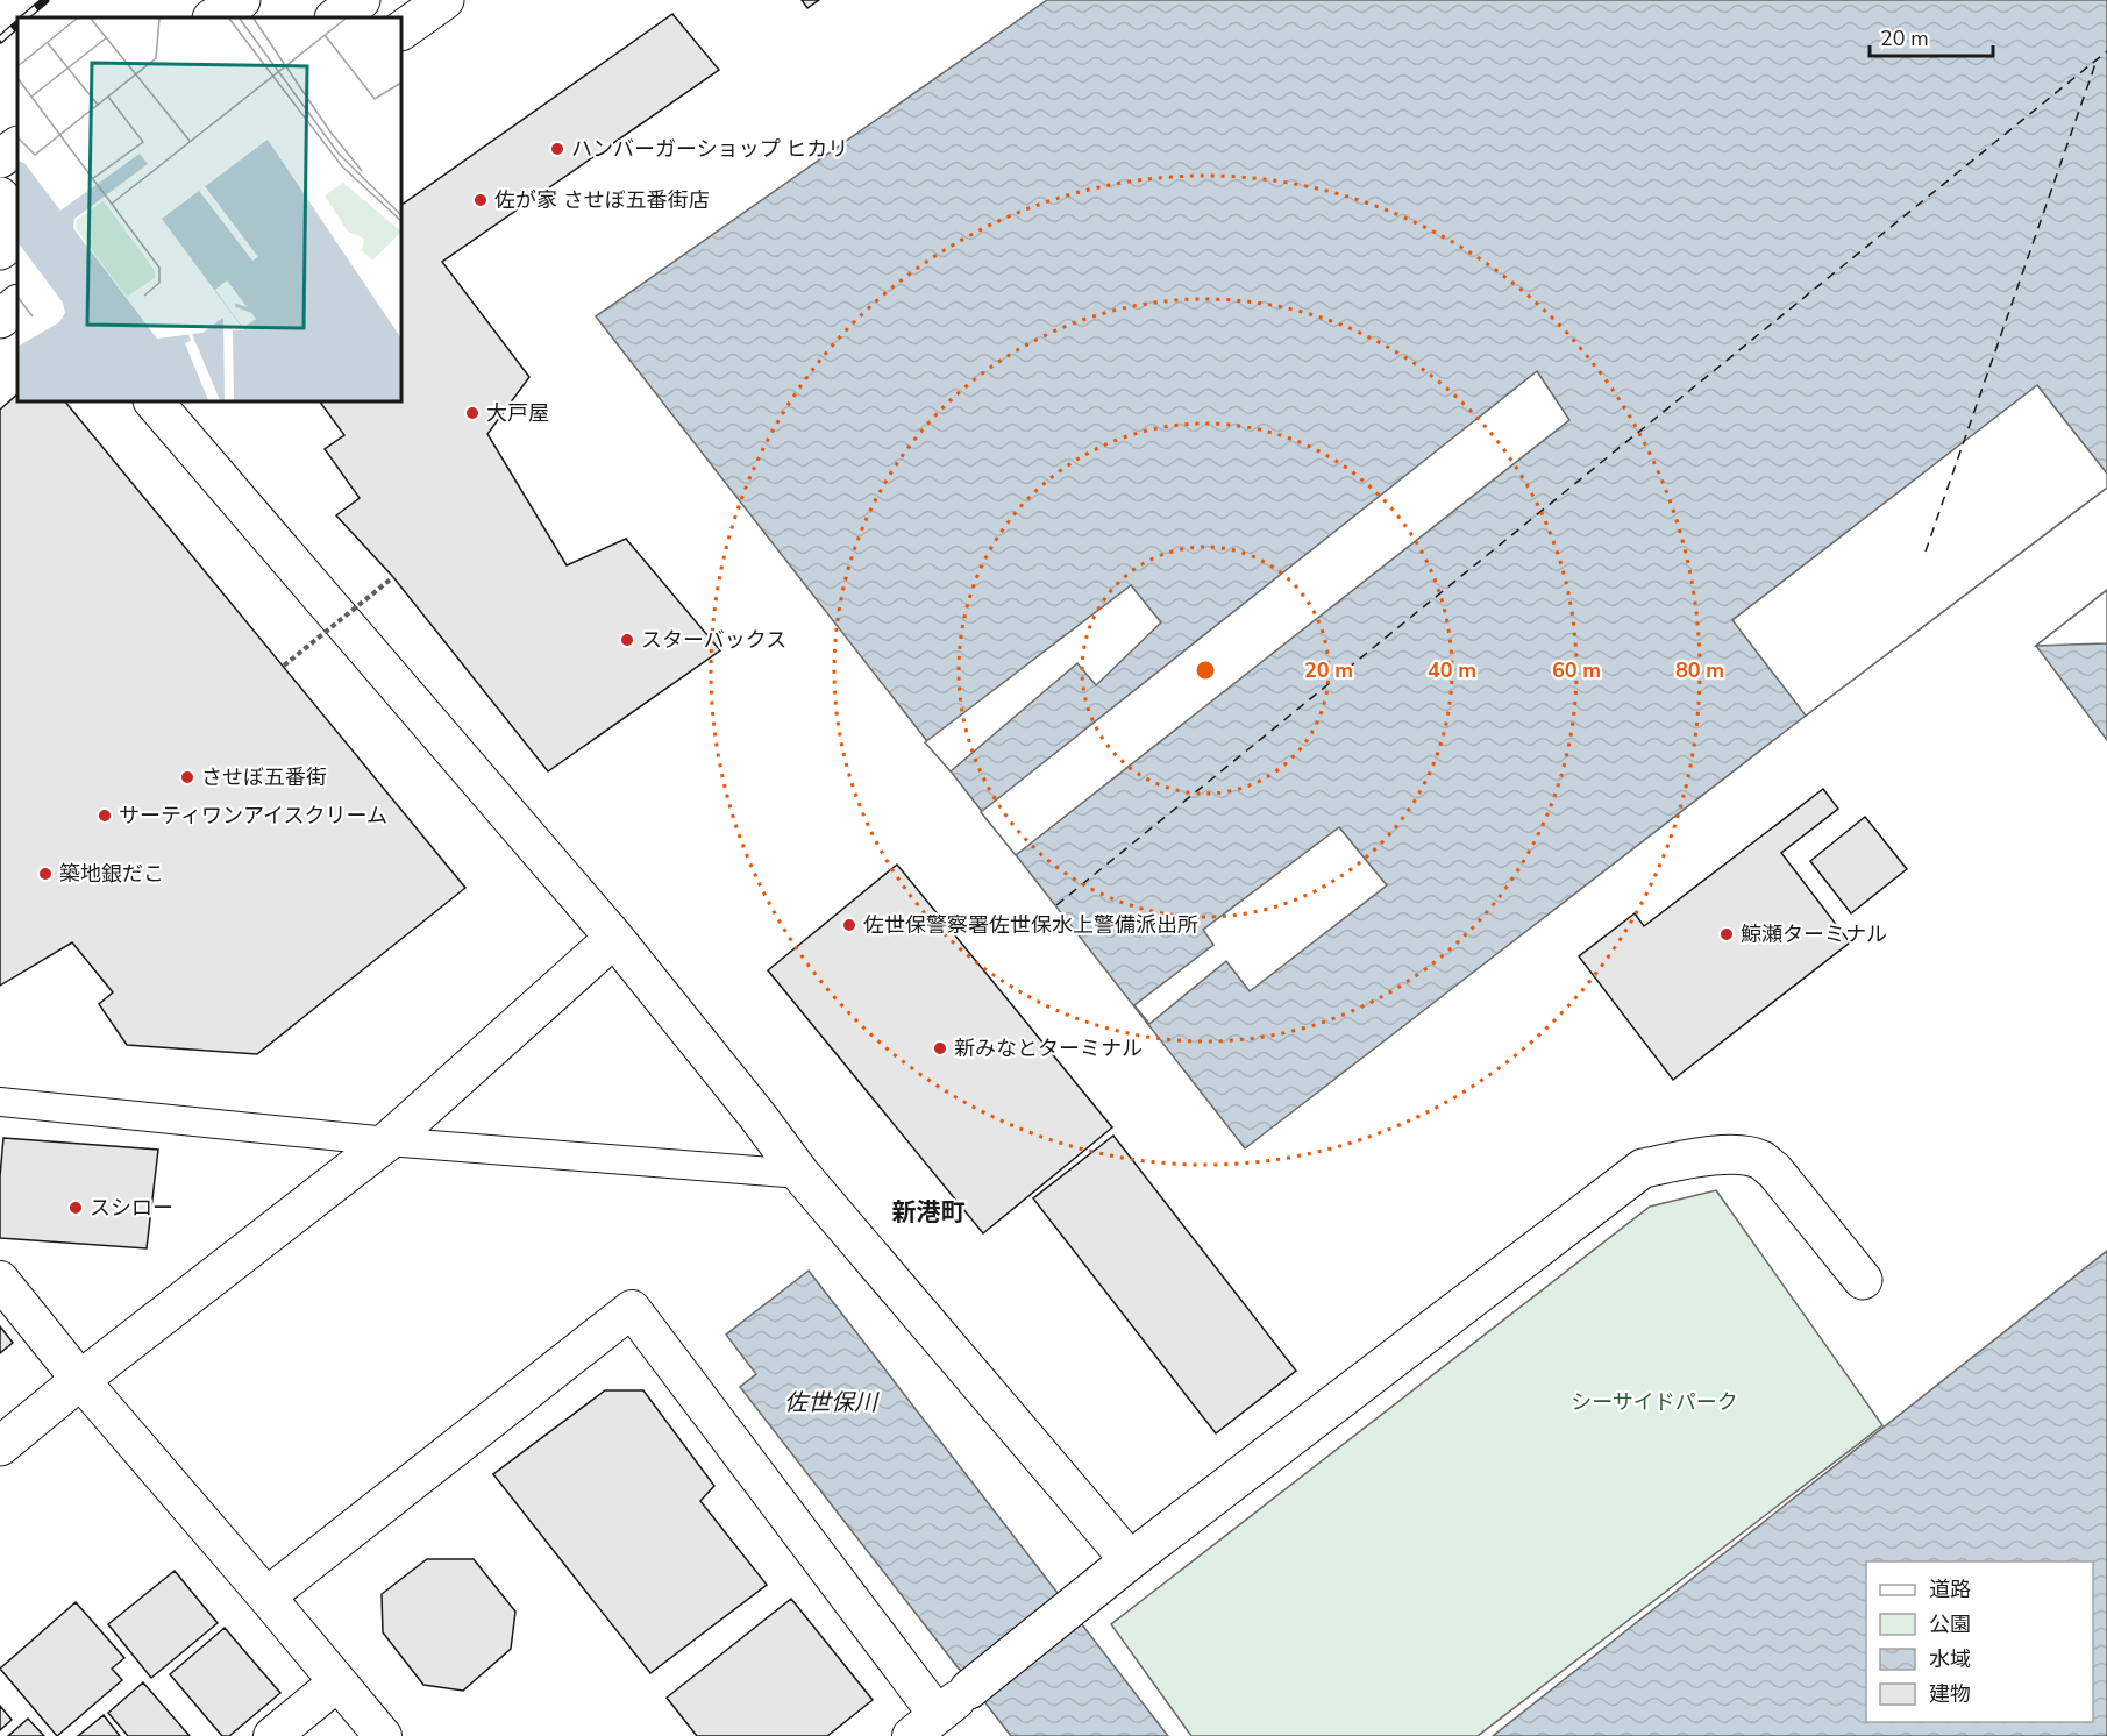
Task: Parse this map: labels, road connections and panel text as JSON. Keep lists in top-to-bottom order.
{
  "districts": ["新港町"],
  "water": ["佐世保川"],
  "parks": ["シーサイドパーク"],
  "places": [
    "ハンバーガーショップ ヒカリ",
    "佐が家 させぼ五番街店",
    "大戸屋",
    "スターバックス",
    "させぼ五番街",
    "サーティワンアイスクリーム",
    "築地銀だこ",
    "佐世保警察署佐世保水上警備派出所",
    "鯨瀬ターミナル",
    "新みなとターミナル",
    "スシロー"
  ],
  "legend": [
    "道路",
    "公園",
    "水域",
    "建物"
  ],
  "scale_bar": "20 m",
  "rings": [
    "20 m",
    "40 m",
    "60 m",
    "80 m"
  ]
}
